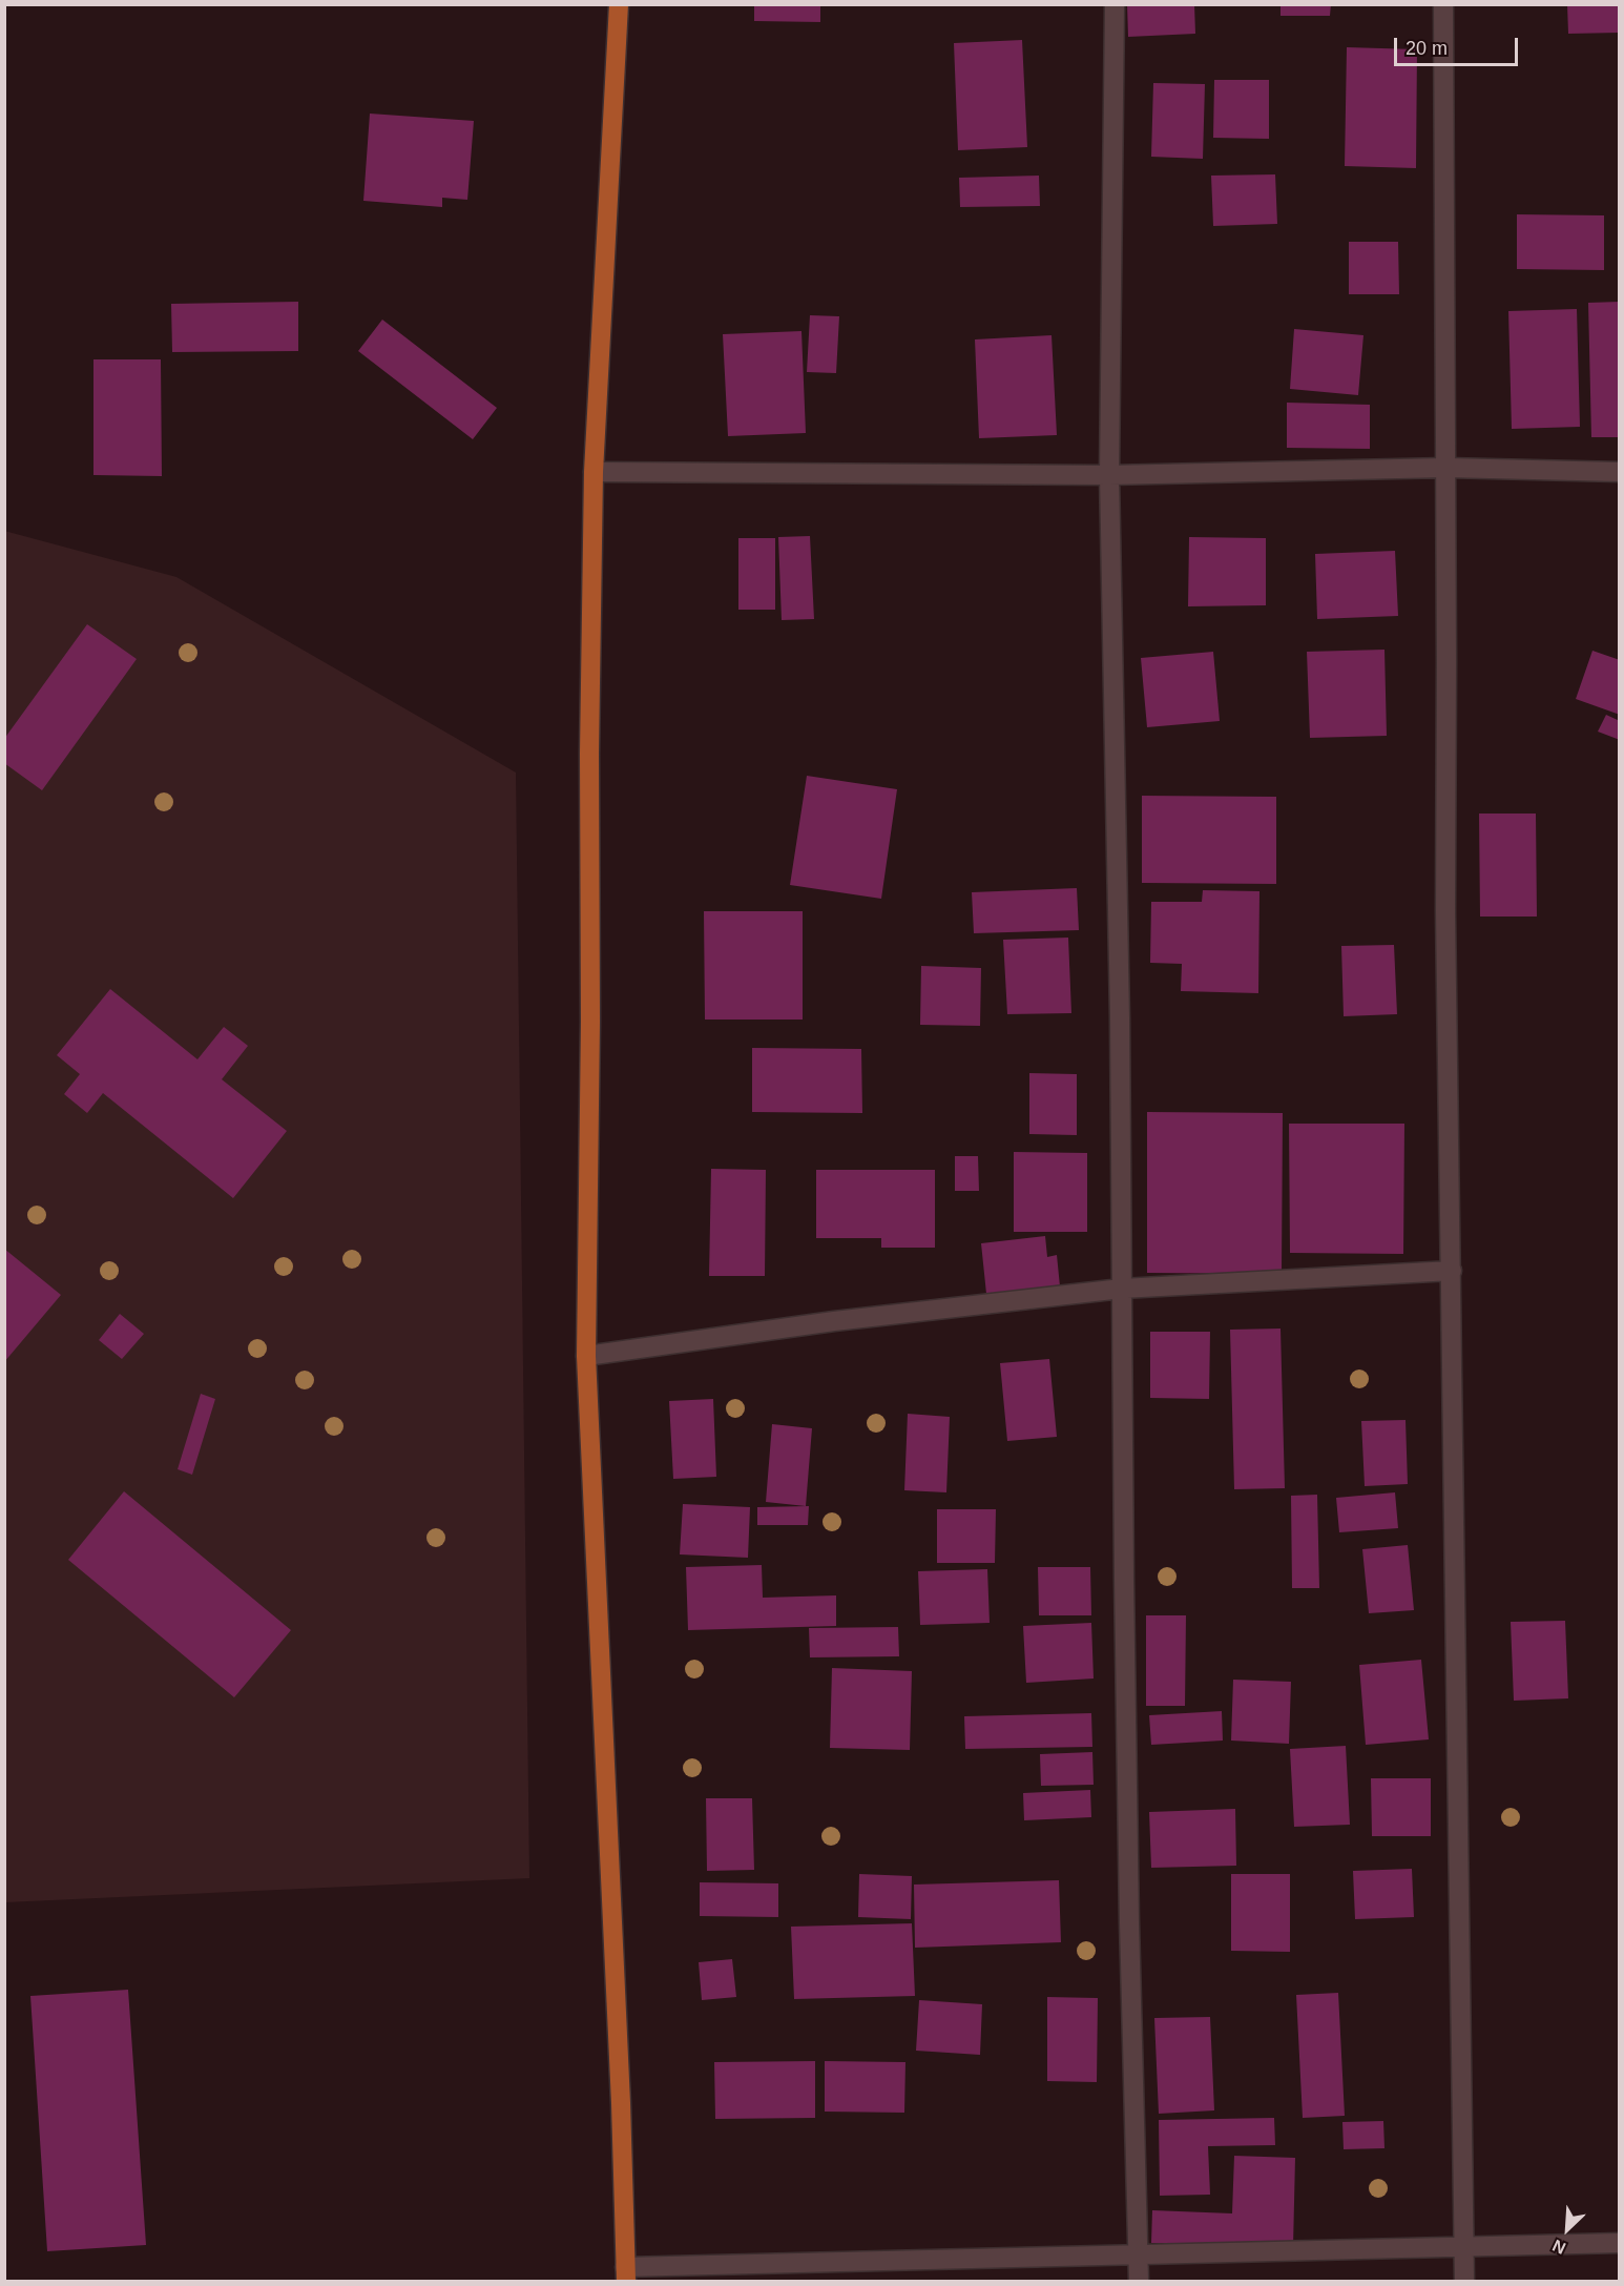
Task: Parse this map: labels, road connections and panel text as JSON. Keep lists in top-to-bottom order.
{
  "scale_bar": "20 m",
  "north": "bottom left"
}
